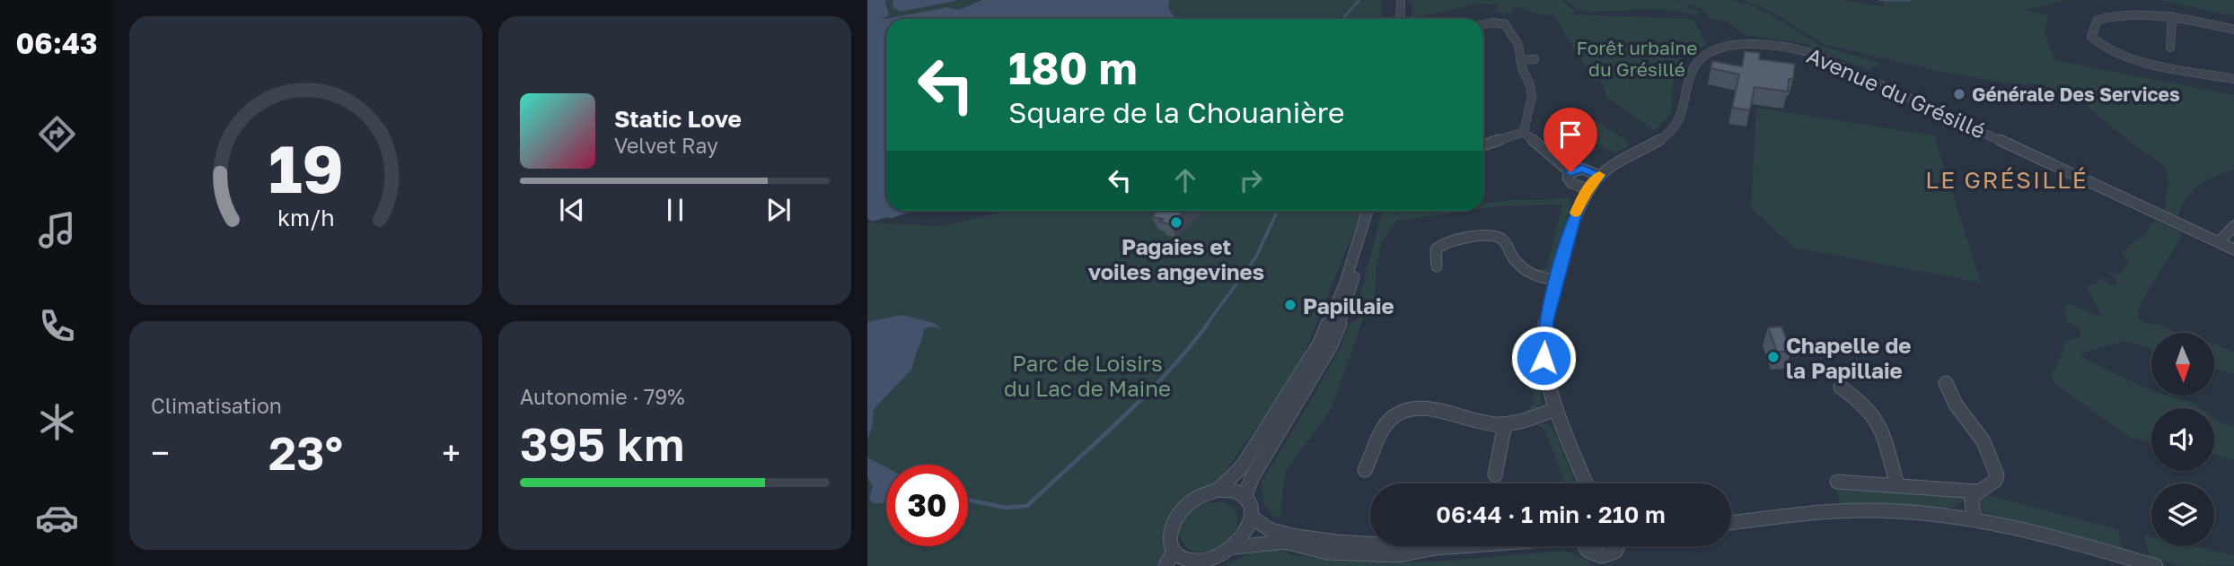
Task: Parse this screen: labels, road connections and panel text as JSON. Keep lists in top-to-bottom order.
{
  "streets": {
    "street": ["Avenue du Grésillé"]
  },
  "districts": ["LE GRÉSILLÉ"],
  "parks": ["Forêt urbaine du Grésillé", "Parc de Loisirs du Lac de Maine"],
  "places": [
    "Générale Des Services",
    "Pagaies et voiles angevines",
    "Papillaie",
    "Chapelle de la Papillaie"
  ],
  "north": "bottom",
  "page": {
    "tabs": "06:43",
    "turn": ["180 m", "Square de la Chouanière"],
    "song": ["Static Love", "Velvet Ray"],
    "tile": [
      "Climatisation",
      ["Autonomie · 79%", "395 km"]
    ],
    "heat": ["−", "23°", "+"],
    "limit": "30",
    "trip": "06:44 · 1 min · 210 m",
    "gauge": ["19", "km/h"]
  }
}
